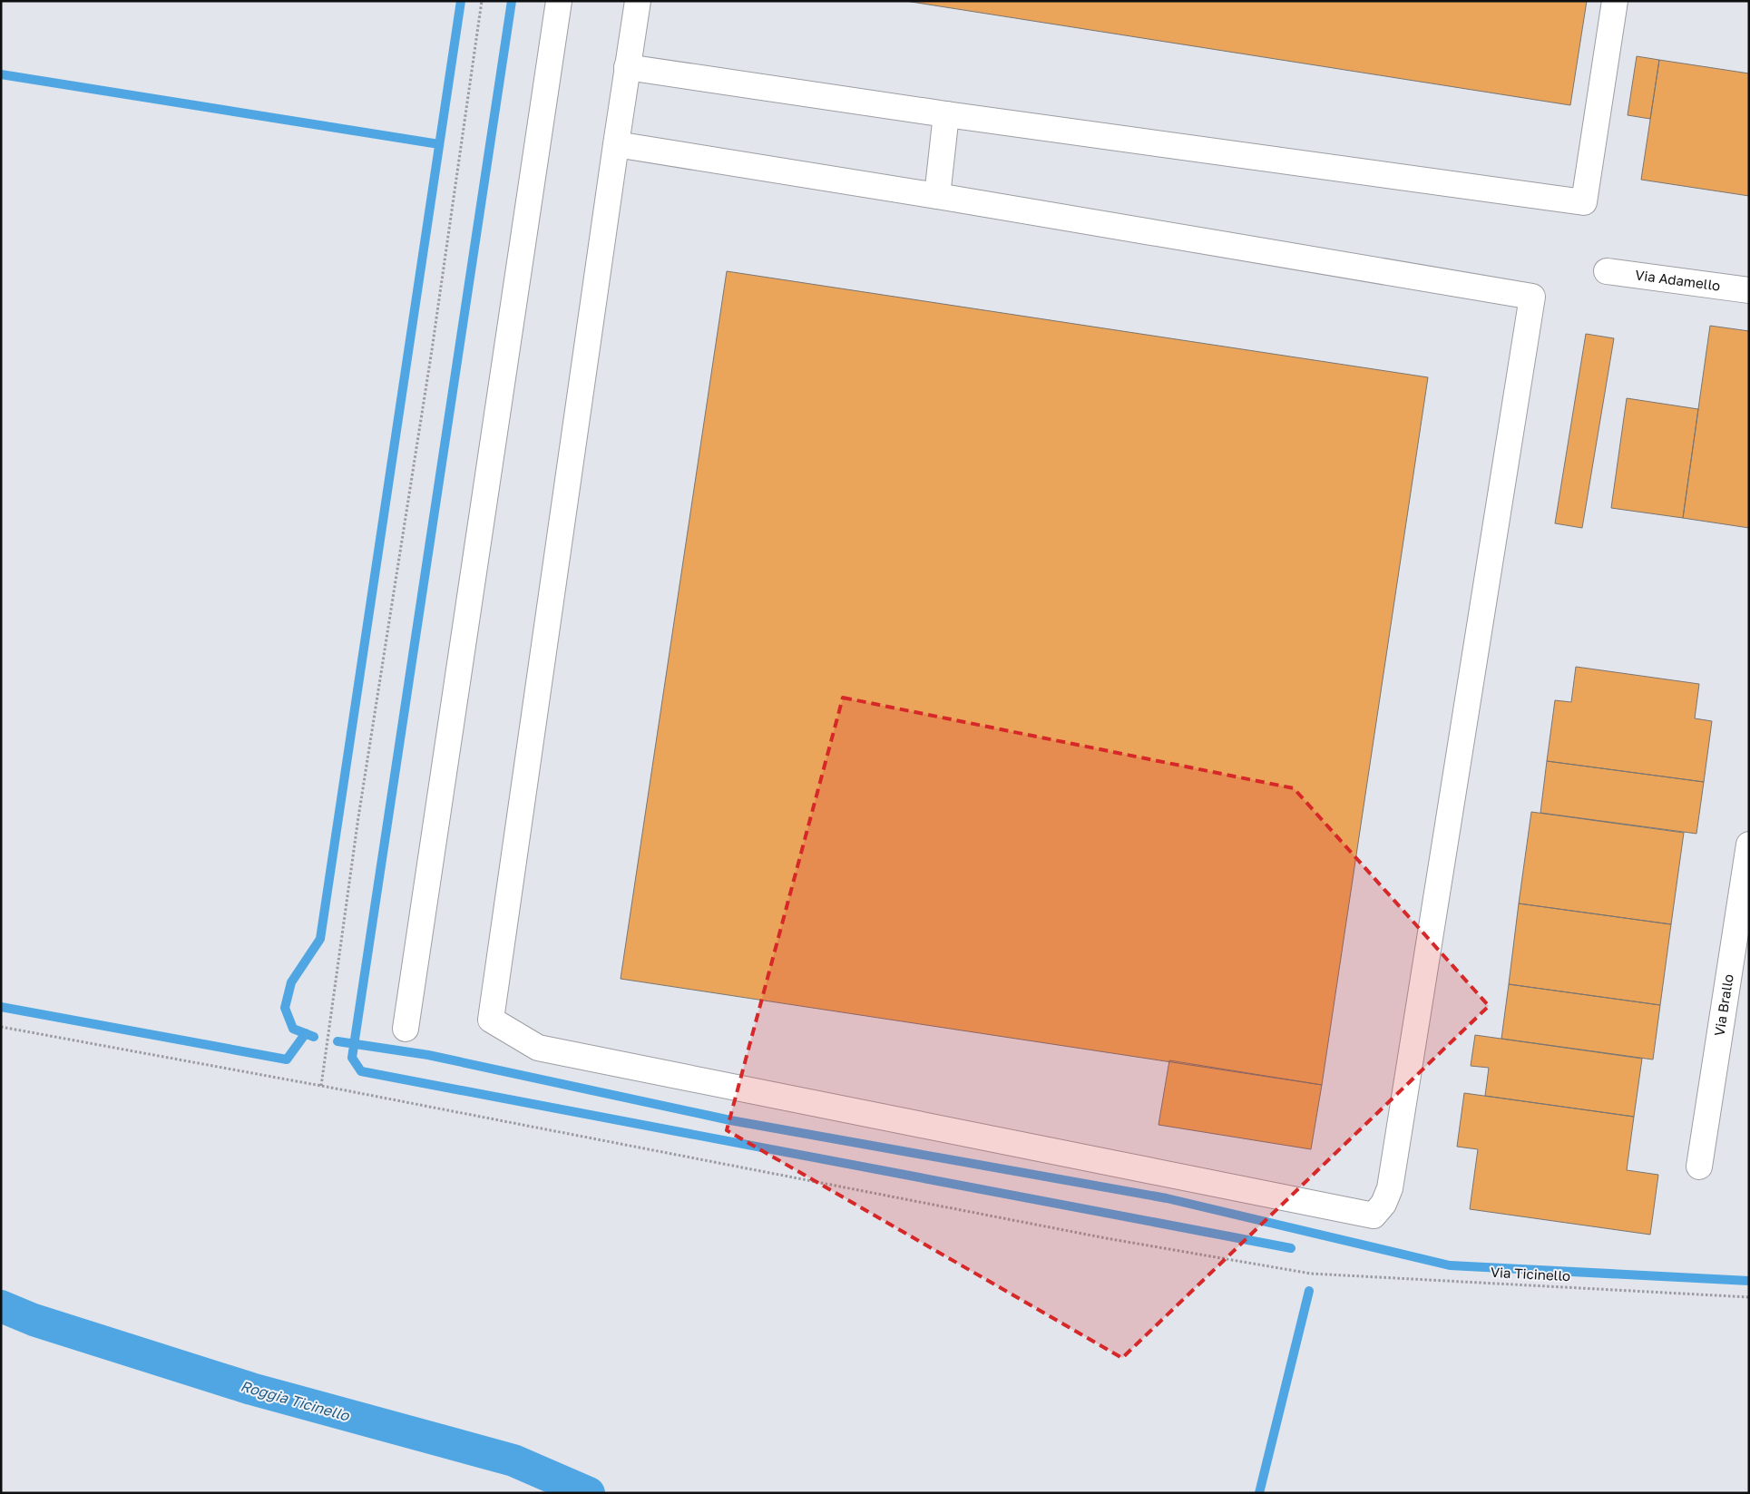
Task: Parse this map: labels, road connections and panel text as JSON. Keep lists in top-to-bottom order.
{
  "streets": {
    "street": ["Via Adamello", "Via Brallo"],
    "path": ["Via Ticinello"]
  },
  "water": ["Roggia Ticinello"]
}
